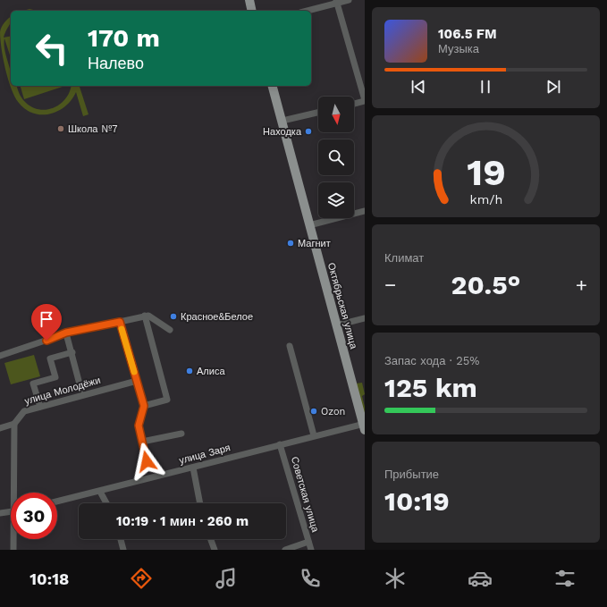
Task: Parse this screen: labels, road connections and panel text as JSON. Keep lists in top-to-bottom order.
{
  "streets": {
    "main road": ["Октябрьская улица"],
    "street": ["улица Молодёжи", "улица Заря", "Советская улица"]
  },
  "crossings": [
    ["Октябрьская улица", "улица Заря"],
    ["улица Заря", "Советская улица"]
  ],
  "places": [
    "Школа №7",
    "Находка",
    "Магнит",
    "Красное&Белое",
    "Алиса",
    "Ozon"
  ],
  "north": "bottom",
  "page": {
    "turn": ["170 m", "Налево"],
    "song": ["106.5 FM", "Музыка"],
    "tile": [
      "Климат",
      ["Запас хода · 25%", "125 km"],
      ["Прибытие", "10:19"]
    ],
    "heat": ["−", "20.5°", "+"],
    "limit": "30",
    "trip": "10:19 · 1 мин · 260 m",
    "tabs": "10:18",
    "gauge": ["19", "km/h"]
  }
}
